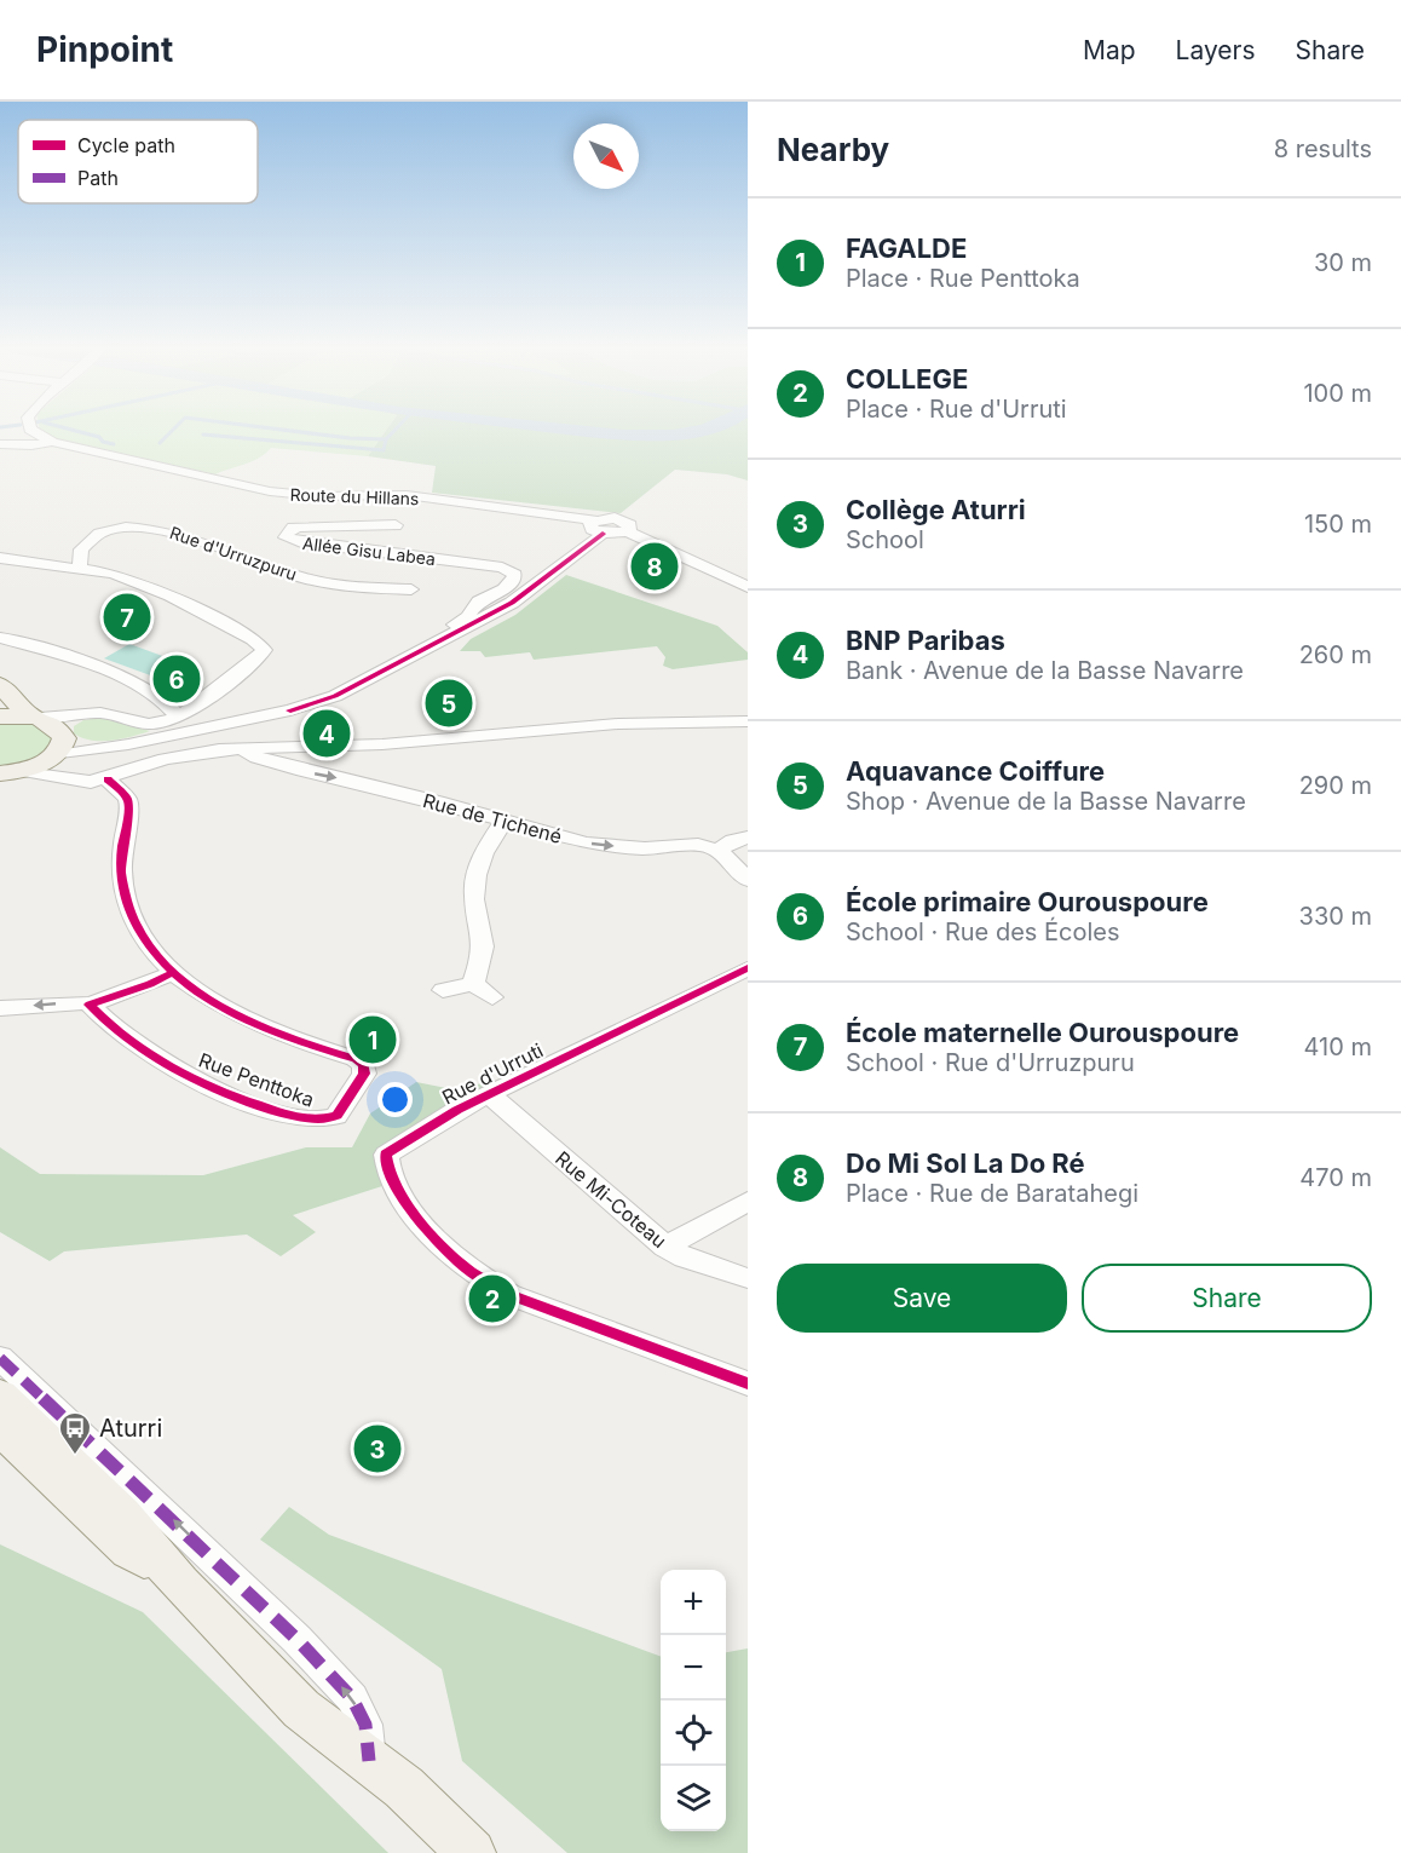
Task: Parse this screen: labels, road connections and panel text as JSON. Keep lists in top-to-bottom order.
{
  "streets": {
    "street": [
      "Route du Hillans",
      "Allée Gisu Labea",
      "Rue d'Urruzpuru",
      "Rue de Tichené",
      "Rue d'Urruti",
      "Rue Penttoka",
      "Rue Mi-Coteau"
    ]
  },
  "crossings": [
    ["Rue d'Urruti", "Rue Mi-Coteau"]
  ],
  "places": {
    "bus stop": ["Aturri"]
  },
  "legend": ["Cycle path", "Path"],
  "north": "bottom right",
  "page": {
    "header": "Pinpoint",
    "nav": ["Map", "Layers", "Share"],
    "heading": ["Nearby", "8 results"],
    "list": [
      {
        "mark": "1",
        "name": "FAGALDE",
        "note": "Place · Rue Penttoka",
        "value": "30 m"
      },
      {
        "mark": "2",
        "name": "COLLEGE",
        "note": "Place · Rue d'Urruti",
        "value": "100 m"
      },
      {
        "mark": "3",
        "name": "Collège Aturri",
        "note": "School",
        "value": "150 m"
      },
      {
        "mark": "4",
        "name": "BNP Paribas",
        "note": "Bank · Avenue de la Basse Navarre",
        "value": "260 m"
      },
      {
        "mark": "5",
        "name": "Aquavance Coiffure",
        "note": "Shop · Avenue de la Basse Navarre",
        "value": "290 m"
      },
      {
        "mark": "6",
        "name": "École primaire Ourouspoure",
        "note": "School · Rue des Écoles",
        "value": "330 m"
      },
      {
        "mark": "7",
        "name": "École maternelle Ourouspoure",
        "note": "School · Rue d'Urruzpuru",
        "value": "410 m"
      },
      {
        "mark": "8",
        "name": "Do Mi Sol La Do Ré",
        "note": "Place · Rue de Baratahegi",
        "value": "470 m"
      }
    ],
    "pins": [
      "8",
      "7",
      "6",
      "5",
      "4",
      "1",
      "2",
      "3"
    ],
    "buttons": ["Save", "Share"],
    "map_buttons": ["+", "−"]
  }
}
